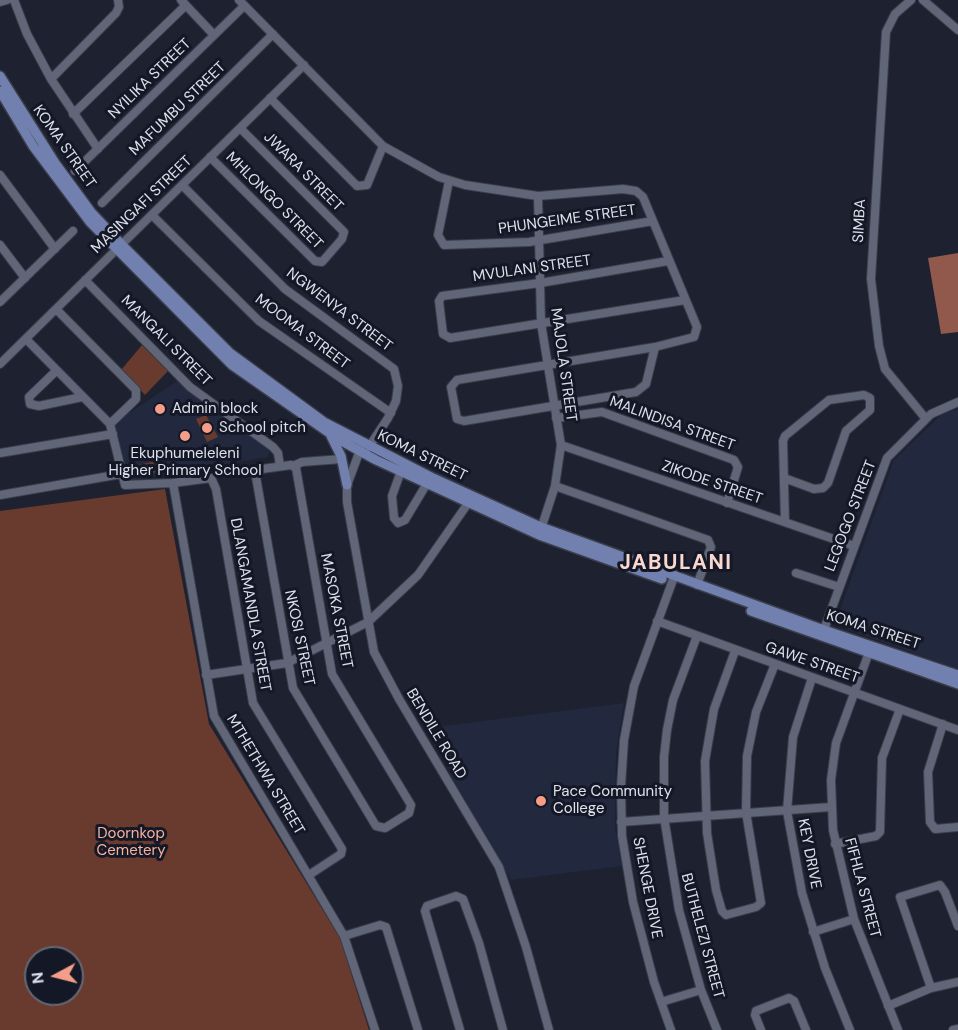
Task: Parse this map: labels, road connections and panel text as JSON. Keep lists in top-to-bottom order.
{
  "streets": {
    "main road": ["KOMA STREET"],
    "street": [
      "NYILIKA STREET",
      "MAFUMBU STREET",
      "JWARA STREET",
      "MHLONGO STREET",
      "MASINGAFI STREET",
      "PHUNGEIME STREET",
      "SIMBA",
      "MVULANI STREET",
      "NGWENYA STREET",
      "MOOMA STREET",
      "MANGALI STREET",
      "MAJOLA STREET",
      "MALINDISA STREET",
      "ZIKODE STREET",
      "LEGOGO STREET",
      "DLANGAMANDLA STREET",
      "MASOKA STREET",
      "NKOSI STREET",
      "GAWE STREET",
      "BENDILE ROAD",
      "MTHETHWA STREET",
      "KEY DRIVE",
      "SHENGE DRIVE",
      "FIFHLA STREET",
      "BUTHELEZI STREET"
    ]
  },
  "crossings": [
    ["KOMA STREET", "MASINGAFI STREET"],
    ["KOMA STREET", "NGWENYA STREET"],
    ["KOMA STREET", "MAJOLA STREET"],
    ["KOMA STREET", "LEGOGO STREET"],
    ["KOMA STREET", "BENDILE ROAD"],
    ["KOMA STREET", "SHENGE DRIVE"],
    ["KOMA STREET", "FIFHLA STREET"],
    ["JWARA STREET", "MHLONGO STREET"],
    ["JWARA STREET", "MASINGAFI STREET"],
    ["MHLONGO STREET", "MASINGAFI STREET"],
    ["MASINGAFI STREET", "NGWENYA STREET"],
    ["MASINGAFI STREET", "MOOMA STREET"],
    ["MASINGAFI STREET", "MANGALI STREET"],
    ["PHUNGEIME STREET", "MAJOLA STREET"],
    ["SIMBA", "LEGOGO STREET"],
    ["MVULANI STREET", "MAJOLA STREET"],
    ["NGWENYA STREET", "MOOMA STREET"],
    ["NGWENYA STREET", "BENDILE ROAD"],
    ["MANGALI STREET", "NKOSI STREET"],
    ["MAJOLA STREET", "MALINDISA STREET"],
    ["MAJOLA STREET", "ZIKODE STREET"],
    ["MALINDISA STREET", "ZIKODE STREET"],
    ["ZIKODE STREET", "LEGOGO STREET"],
    ["DLANGAMANDLA STREET", "MTHETHWA STREET"],
    ["MASOKA STREET", "NKOSI STREET"],
    ["GAWE STREET", "KEY DRIVE"],
    ["GAWE STREET", "SHENGE DRIVE"],
    ["GAWE STREET", "FIFHLA STREET"],
    ["GAWE STREET", "BUTHELEZI STREET"]
  ],
  "districts": ["JABULANI"],
  "parks": ["Doornkop Cemetery"],
  "places": [
    "Admin block",
    "School pitch",
    "Ekuphumeleleni Higher Primary School",
    "Pace Community College"
  ],
  "north": "left"
}
